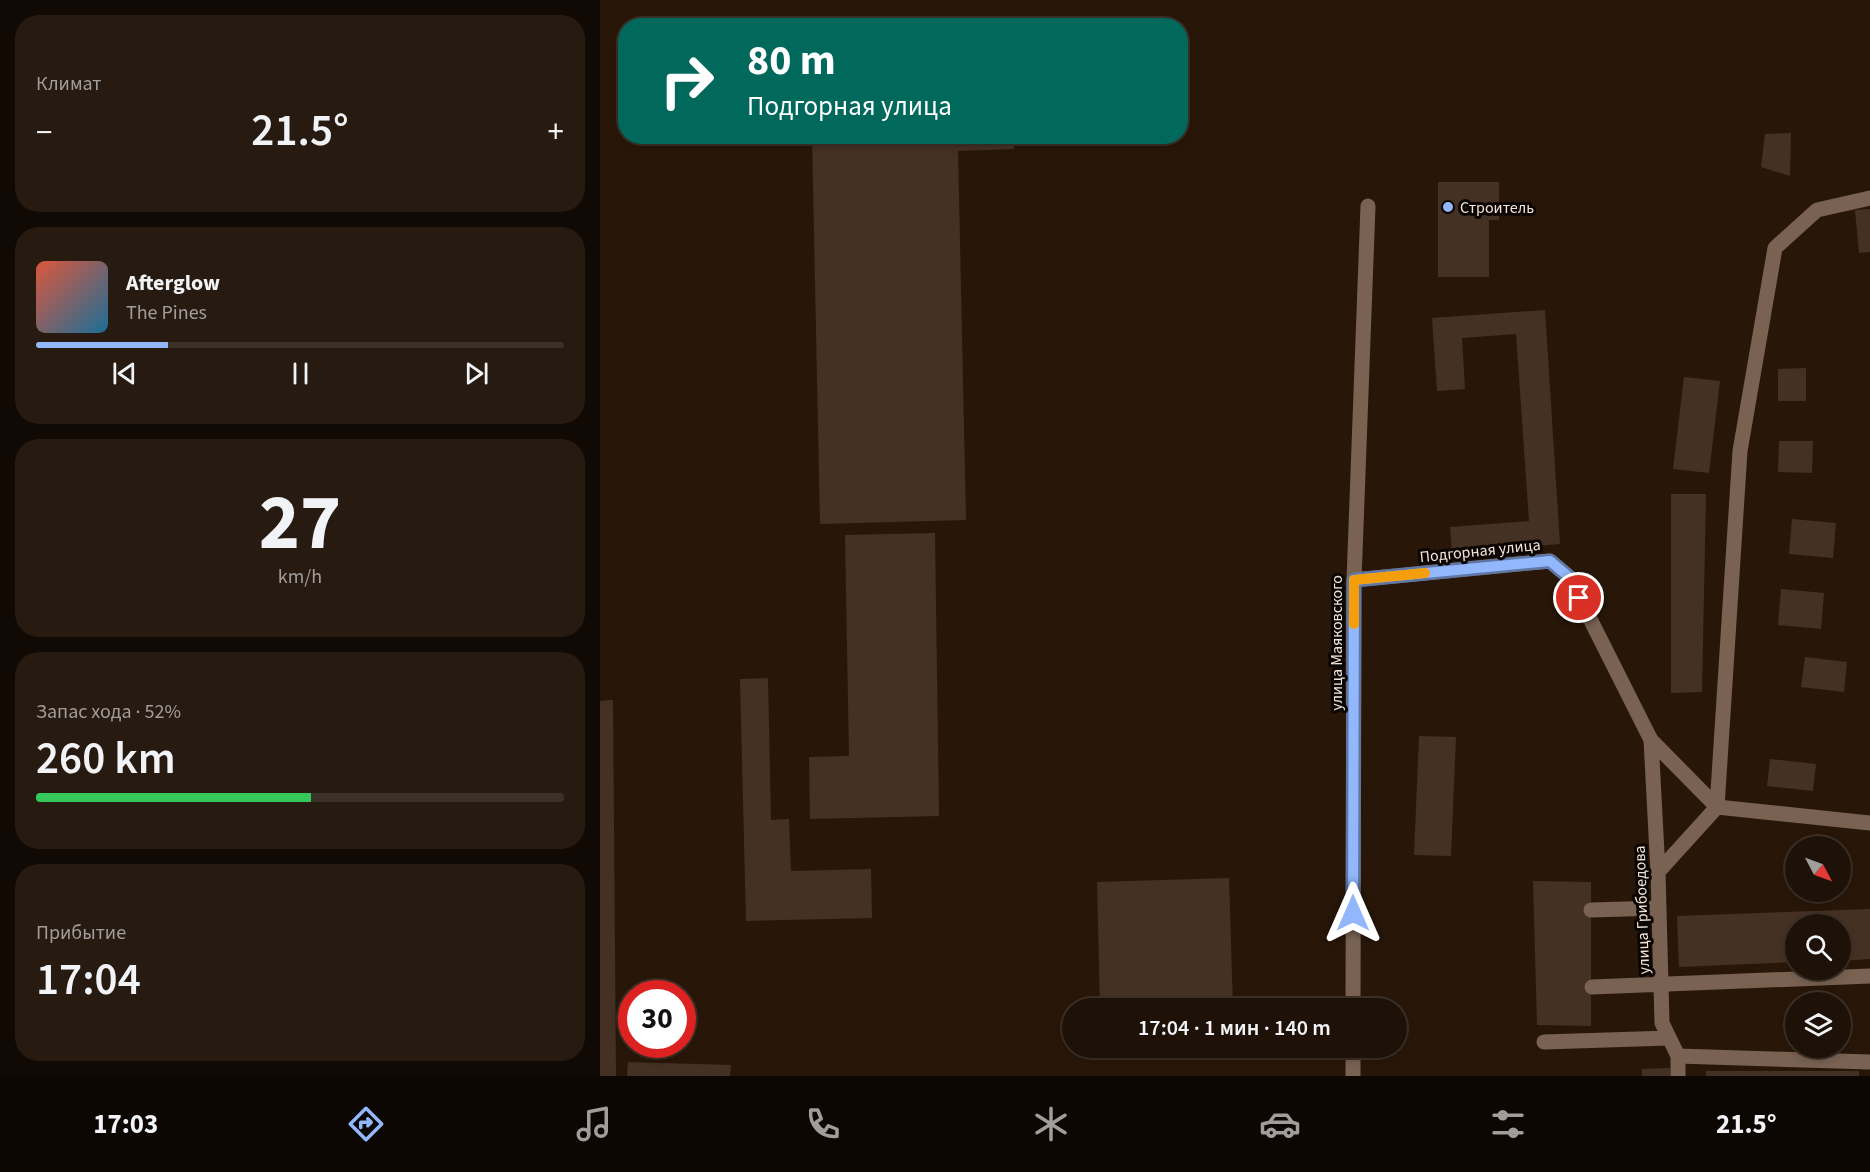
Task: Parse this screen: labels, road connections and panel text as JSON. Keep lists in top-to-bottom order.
{
  "streets": {
    "street": ["Подгорная улица", "улица Маяковского", "улица Грибоедова"]
  },
  "crossings": [
    ["Подгорная улица", "улица Маяковского"],
    ["Подгорная улица", "улица Грибоедова"]
  ],
  "places": ["Строитель"],
  "north": "bottom right",
  "page": {
    "tile": [
      "Климат",
      ["27", "km/h"],
      ["Запас хода · 52%", "260 km"],
      ["Прибытие", "17:04"]
    ],
    "turn": ["80 m", "Подгорная улица"],
    "heat": ["−", "21.5°", "+"],
    "song": ["Afterglow", "The Pines"],
    "limit": "30",
    "trip": "17:04 · 1 мин · 140 m",
    "tabs": ["17:03", "21.5°"]
  }
}
